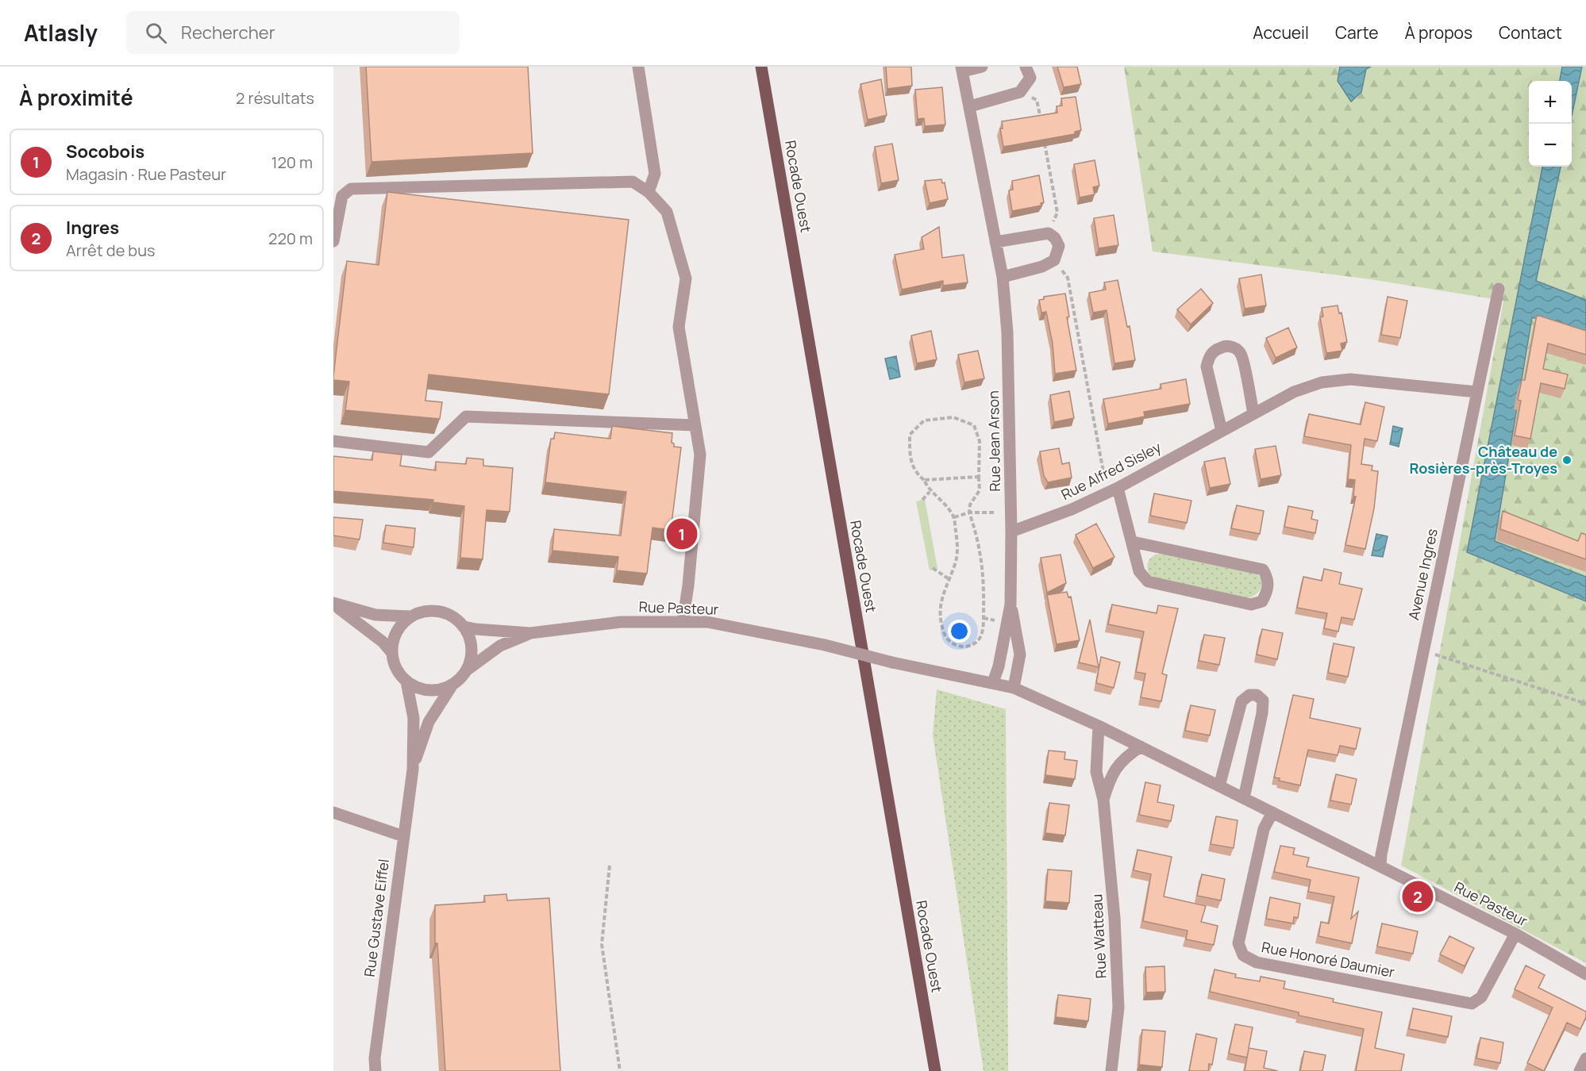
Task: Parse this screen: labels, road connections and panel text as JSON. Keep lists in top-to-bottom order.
{
  "streets": {
    "main road": ["Rocade Ouest"],
    "street": [
      "Rue Jean Arson",
      "Rue Alfred Sisley",
      "Avenue Ingres",
      "Rue Pasteur",
      "Rue Gustave Eiffel",
      "Rue Watteau",
      "Rue Honoré Daumier"
    ]
  },
  "crossings": [
    ["Rue Jean Arson", "Rue Alfred Sisley"],
    ["Rue Jean Arson", "Rue Pasteur"],
    ["Rue Alfred Sisley", "Avenue Ingres"],
    ["Avenue Ingres", "Rue Pasteur"],
    ["Rue Pasteur", "Rue Gustave Eiffel"],
    ["Rue Pasteur", "Rue Watteau"],
    ["Rue Pasteur", "Rue Honoré Daumier"]
  ],
  "places": ["Château de Rosières-près-Troyes"],
  "page": {
    "header": "Atlasly",
    "search": "Rechercher",
    "nav": [
      "Accueil",
      "Carte",
      "À propos",
      "Contact"
    ],
    "heading": ["À proximité", "2 résultats"],
    "map_buttons": ["+", "−"],
    "list": [
      {
        "mark": "1",
        "name": "Socobois",
        "note": "Magasin · Rue Pasteur",
        "value": "120 m"
      },
      {
        "mark": "2",
        "name": "Ingres",
        "note": "Arrêt de bus",
        "value": "220 m"
      }
    ],
    "pins": ["1", "2"]
  }
}
